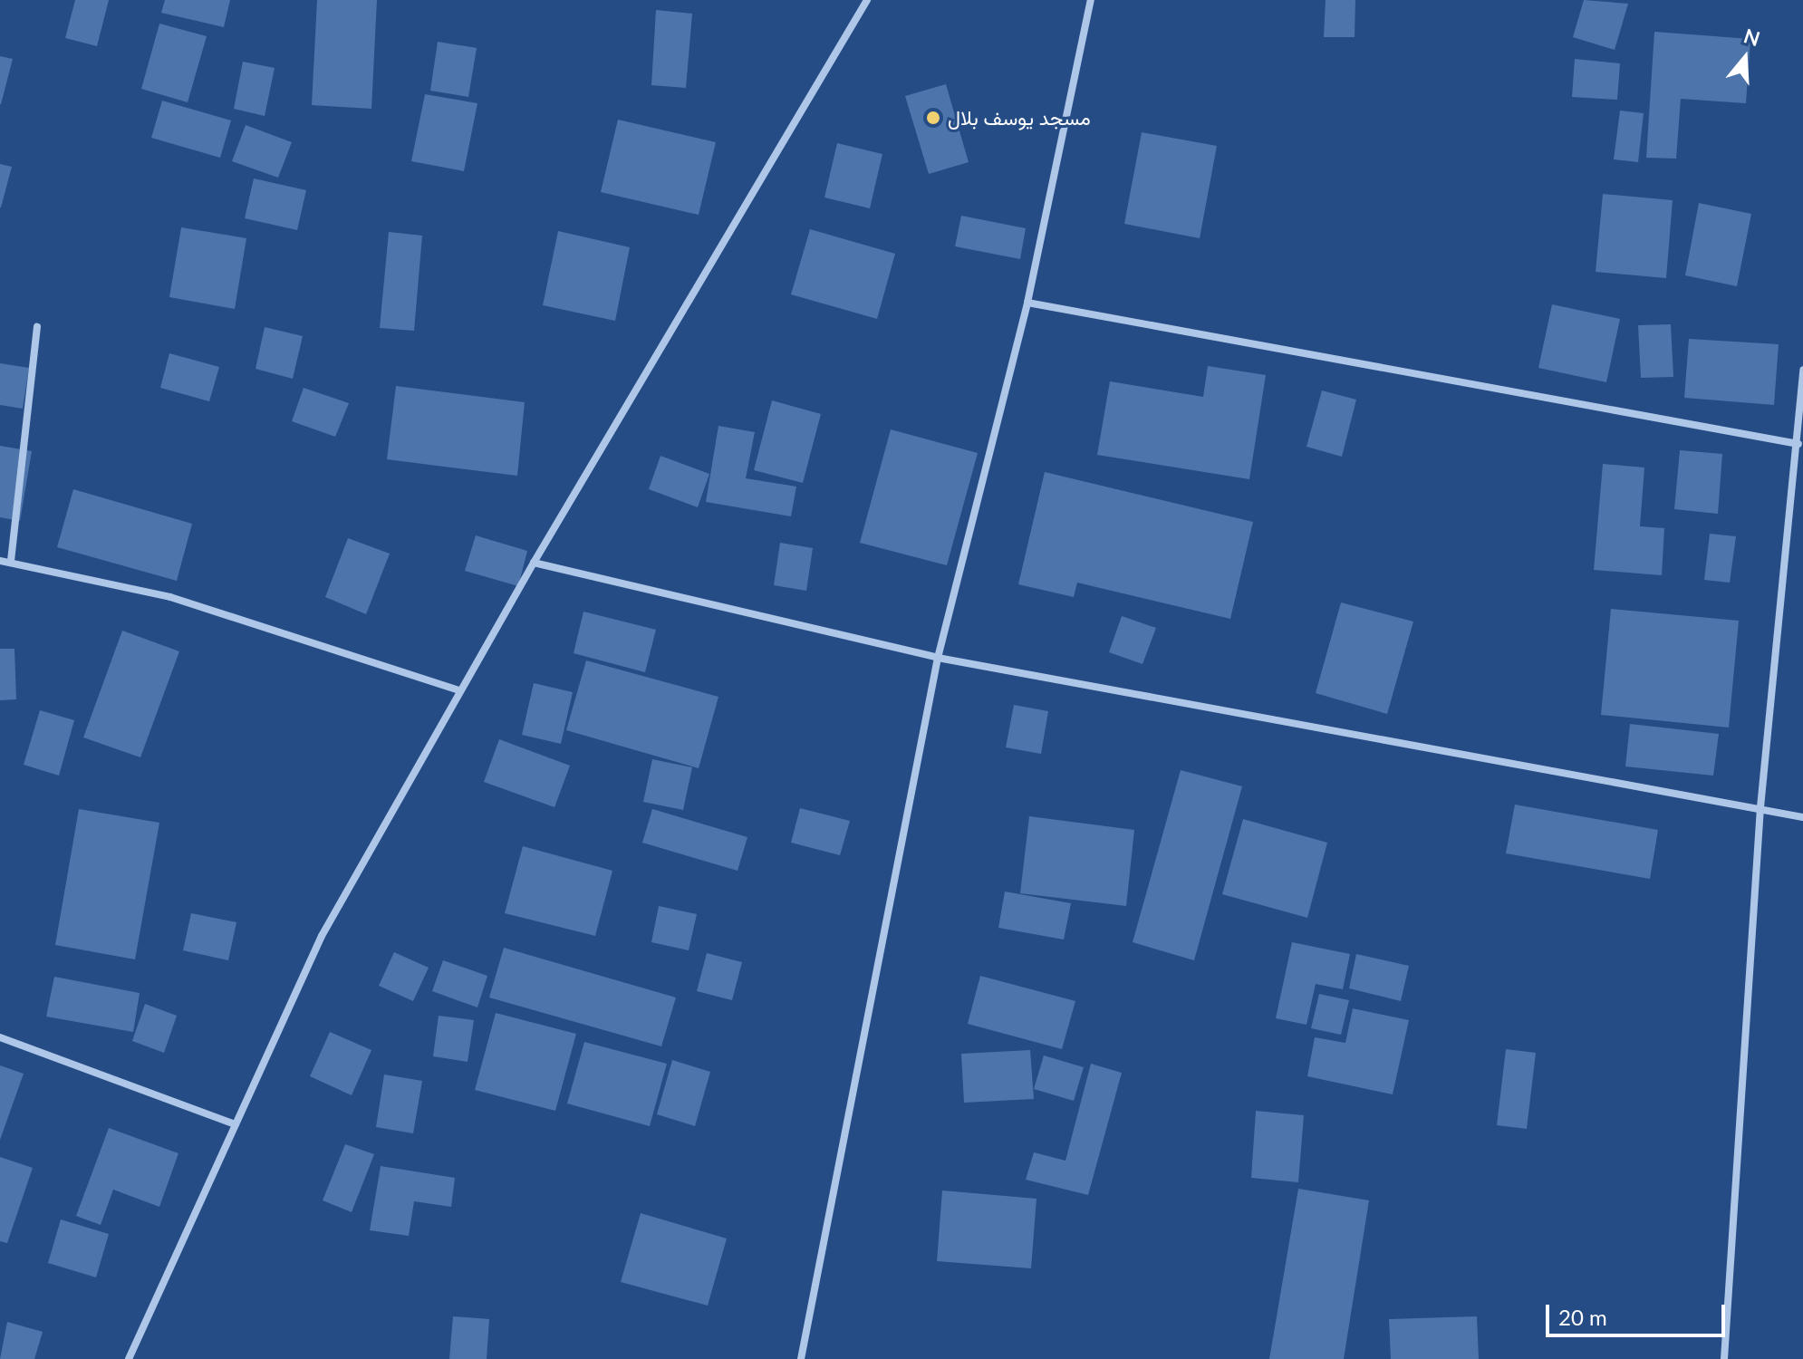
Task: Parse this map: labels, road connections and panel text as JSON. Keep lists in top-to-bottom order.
{
  "places": ["مسجد يوسف بلال"],
  "scale_bar": "20 m",
  "north": "top"
}
